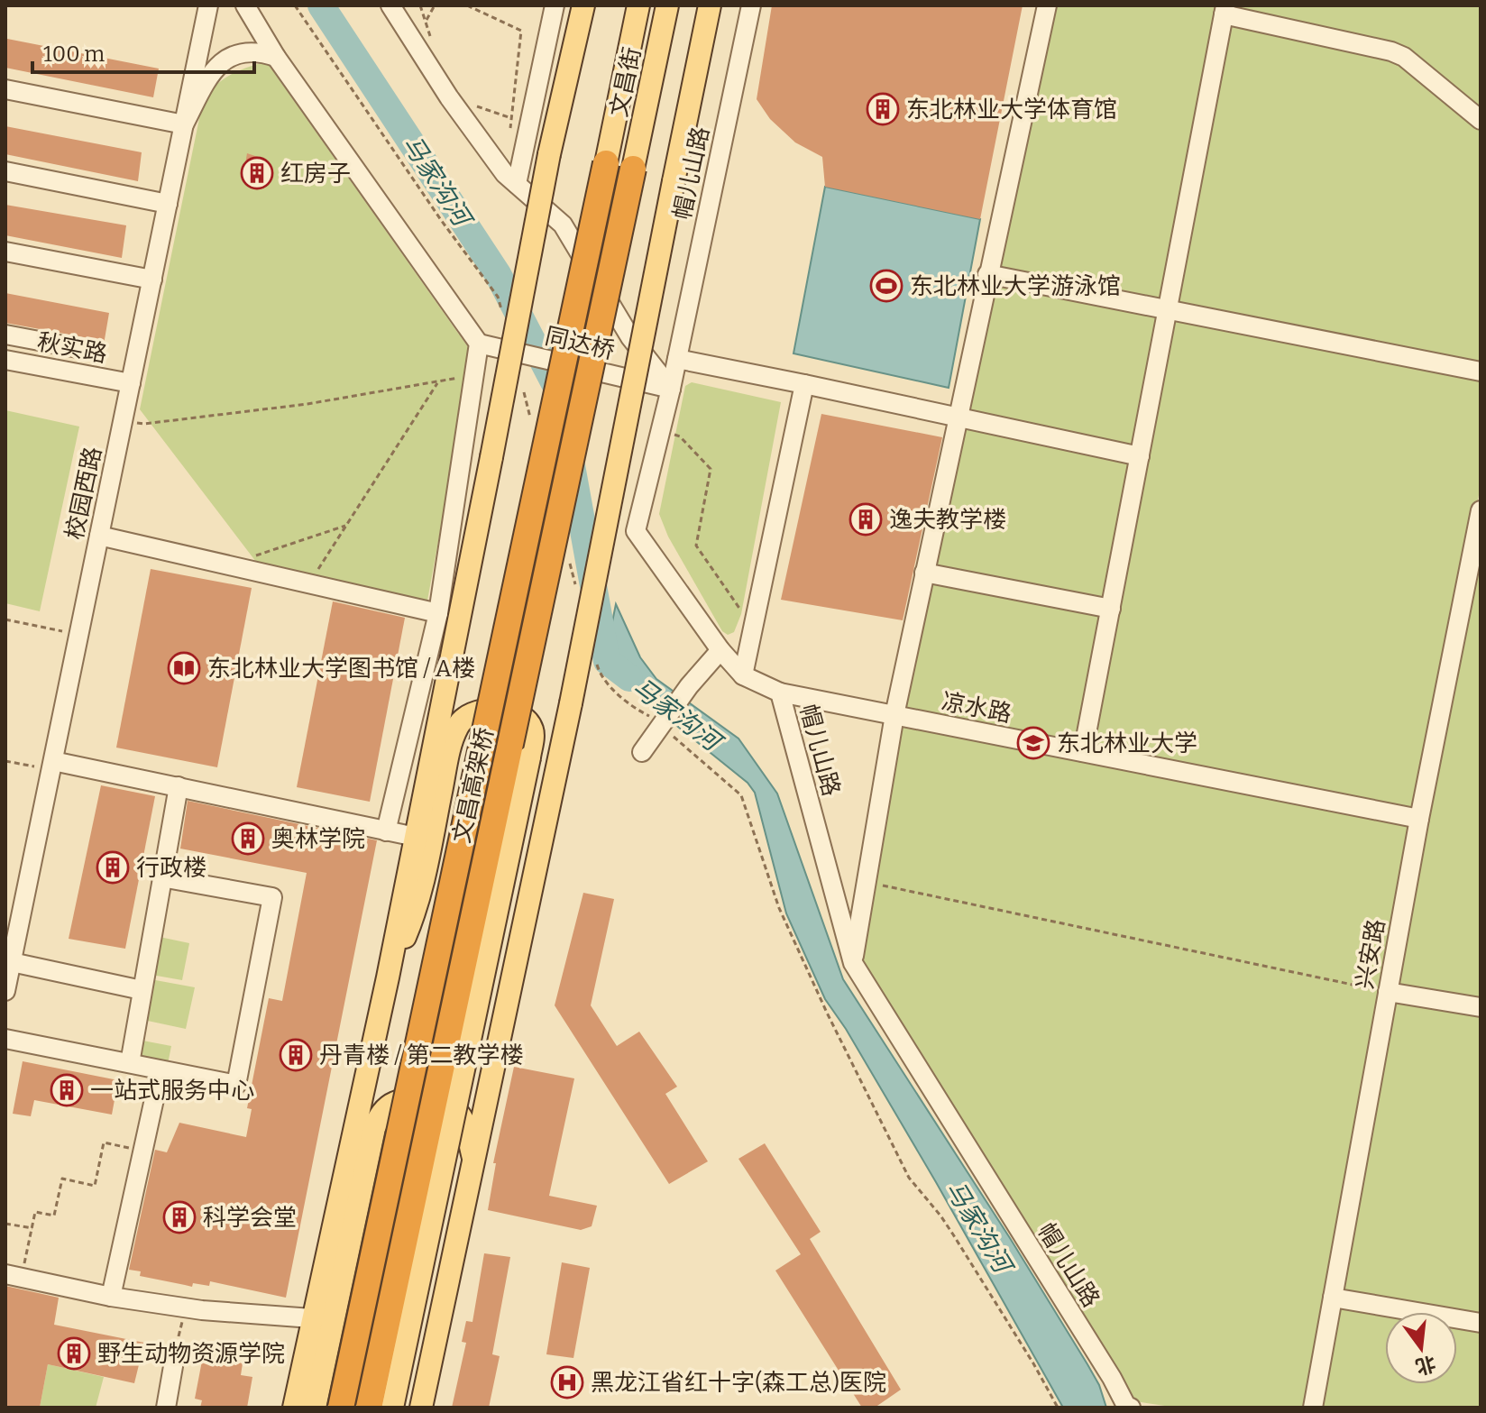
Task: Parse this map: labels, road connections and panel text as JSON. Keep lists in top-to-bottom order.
{
  "streets": {
    "highway": ["文昌高架桥"],
    "main road": ["文昌街"],
    "street": [
      "帽儿山路",
      "同达桥",
      "秋实路",
      "校园西路",
      "凉水路",
      "兴安路"
    ]
  },
  "crossings": [
    ["文昌街", "文昌高架桥"],
    ["帽儿山路", "同达桥"],
    ["帽儿山路", "凉水路"],
    ["秋实路", "校园西路"],
    ["凉水路", "兴安路"]
  ],
  "water": ["马家沟河"],
  "places": {
    "building": [
      "东北林业大学体育馆",
      "红房子",
      "逸夫教学楼",
      "奥林学院",
      "行政楼",
      "丹青楼 / 第二教学楼",
      "一站式服务中心",
      "科学会堂",
      "野生动物资源学院"
    ],
    "sports": ["东北林业大学游泳馆"],
    "library": ["东北林业大学图书馆 / A楼"],
    "school or university": ["东北林业大学"],
    "hospital": ["黑龙江省红十字(森工总)医院"]
  },
  "scale_bar": "100 m",
  "north": "bottom"
}
